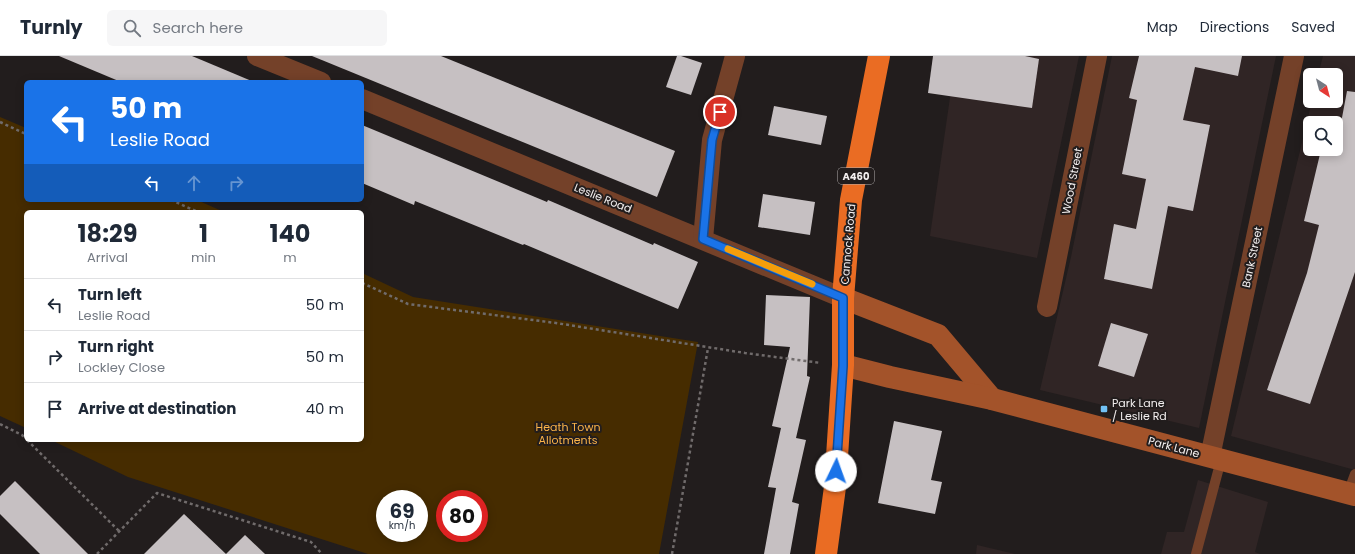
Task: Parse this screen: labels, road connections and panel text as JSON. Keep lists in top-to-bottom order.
{
  "streets": {
    "highway": ["A460", "Cannock Road"],
    "street": [
      "Wood Street",
      "Leslie Road",
      "Bank Street",
      "Park Lane"
    ]
  },
  "crossings": [
    ["Leslie Road", "Cannock Road"],
    ["Cannock Road", "Park Lane"],
    ["Bank Street", "Park Lane"]
  ],
  "parks": ["Heath Town Allotments"],
  "places": {
    "transit": ["Park Lane / Leslie Rd"]
  },
  "north": "bottom right",
  "page": {
    "header": "Turnly",
    "search": "Search here",
    "nav": ["Map", "Directions", "Saved"],
    "turn": ["50 m", "Leslie Road"],
    "eta": [
      "18:29",
      "Arrival",
      "1",
      "min",
      "140",
      "m"
    ],
    "list": [
      {
        "name": "Turn left",
        "note": "Leslie Road",
        "value": "50 m"
      },
      {
        "name": "Turn right",
        "note": "Lockley Close",
        "value": "50 m"
      },
      {
        "name": "Arrive at destination",
        "value": "40 m"
      }
    ],
    "speed": "69 km/h",
    "limit": "80"
  }
}
